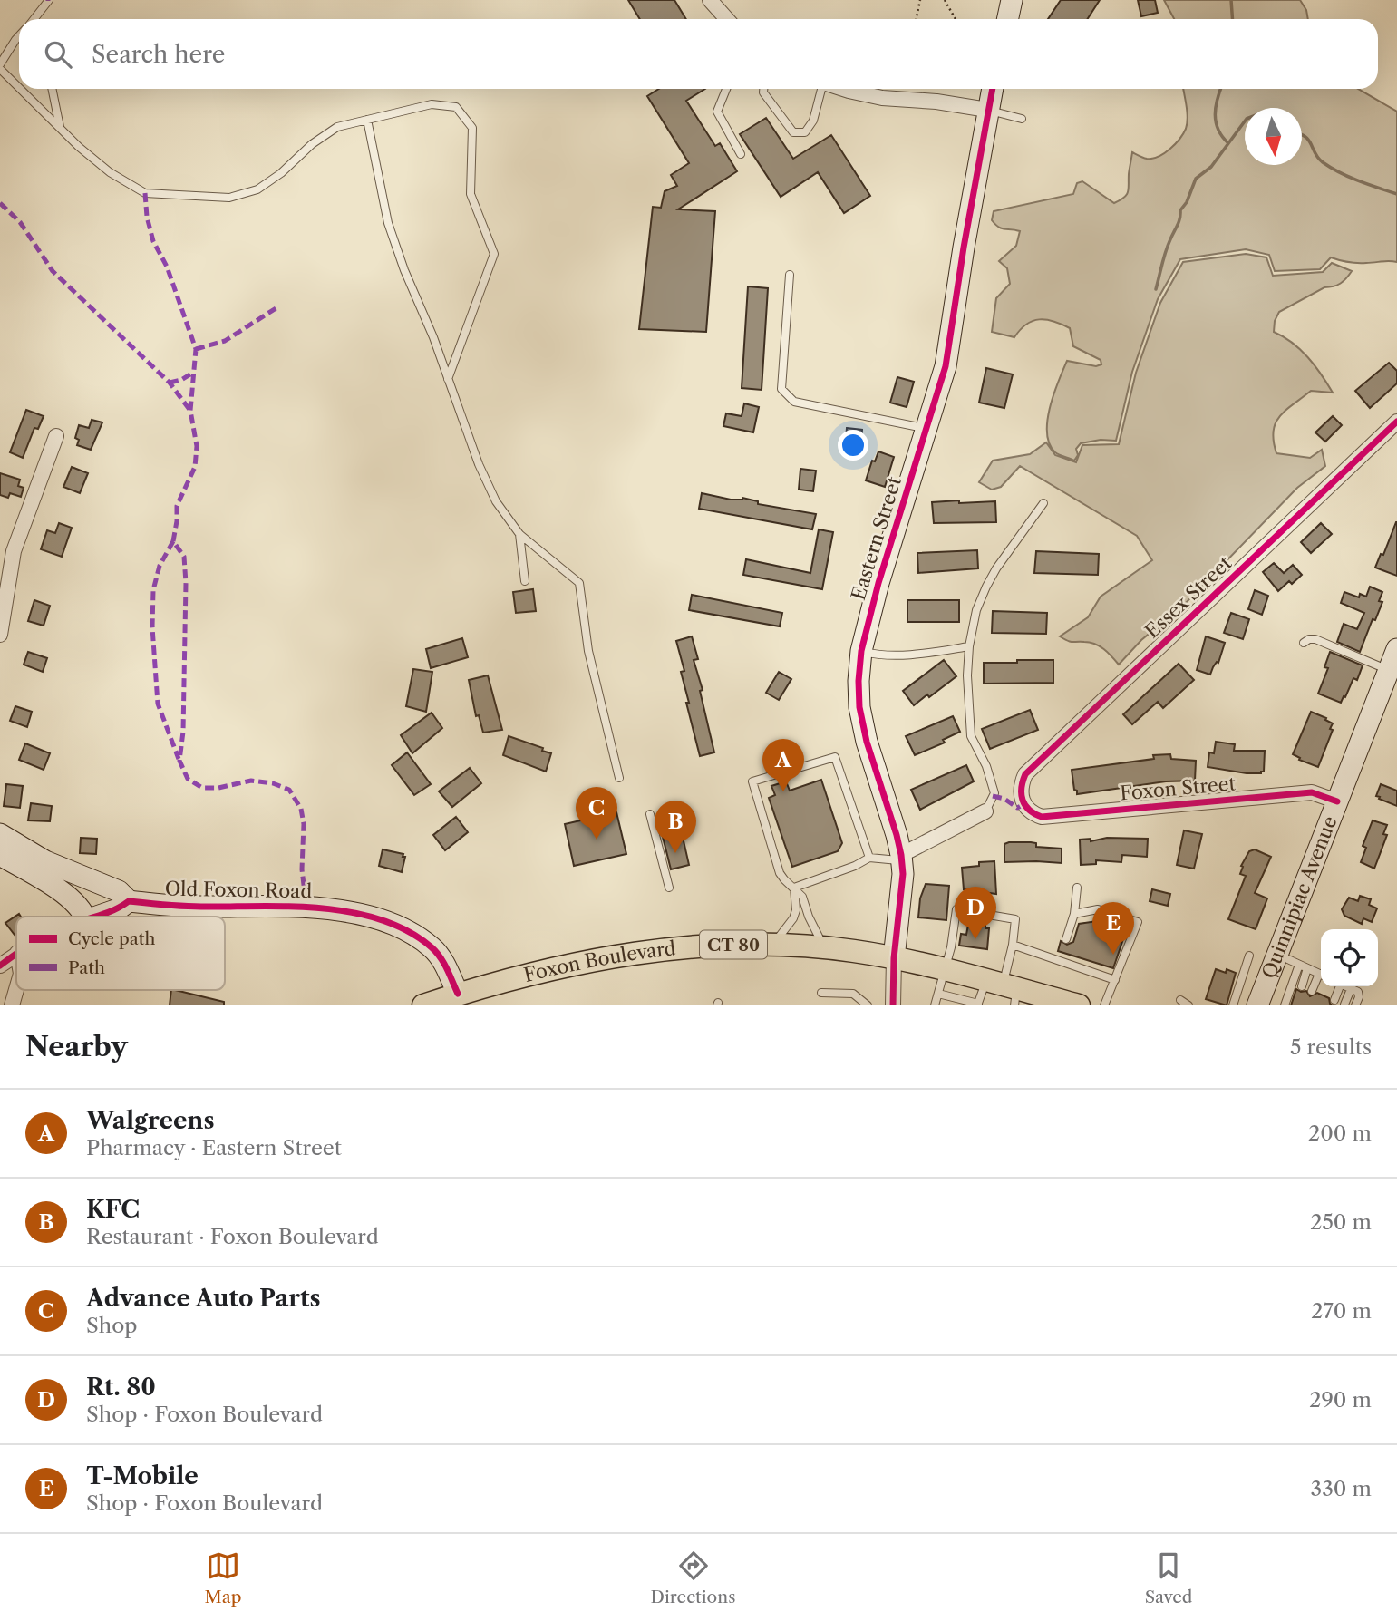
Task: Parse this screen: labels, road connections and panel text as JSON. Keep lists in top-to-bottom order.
{
  "streets": {
    "main road": ["CT 80", "Foxon Boulevard"],
    "street": [
      "Eastern Street",
      "Essex Street",
      "Foxon Street",
      "Old Foxon Road",
      "Quinnipiac Avenue"
    ]
  },
  "crossings": [
    ["Eastern Street", "Foxon Boulevard"],
    ["Essex Street", "Foxon Street"],
    ["Foxon Street", "Quinnipiac Avenue"],
    ["Old Foxon Road", "Foxon Boulevard"]
  ],
  "legend": ["Cycle path", "Path"],
  "north": "bottom",
  "page": {
    "search": "Search here",
    "pins": [
      "A",
      "C",
      "B",
      "D",
      "E"
    ],
    "heading": ["Nearby", "5 results"],
    "list": [
      {
        "mark": "A",
        "name": "Walgreens",
        "note": "Pharmacy · Eastern Street",
        "value": "200 m"
      },
      {
        "mark": "B",
        "name": "KFC",
        "note": "Restaurant · Foxon Boulevard",
        "value": "250 m"
      },
      {
        "mark": "C",
        "name": "Advance Auto Parts",
        "note": "Shop",
        "value": "270 m"
      },
      {
        "mark": "D",
        "name": "Rt. 80",
        "note": "Shop · Foxon Boulevard",
        "value": "290 m"
      },
      {
        "mark": "E",
        "name": "T-Mobile",
        "note": "Shop · Foxon Boulevard",
        "value": "330 m"
      }
    ],
    "nav": ["Map", "Directions", "Saved"]
  }
}
